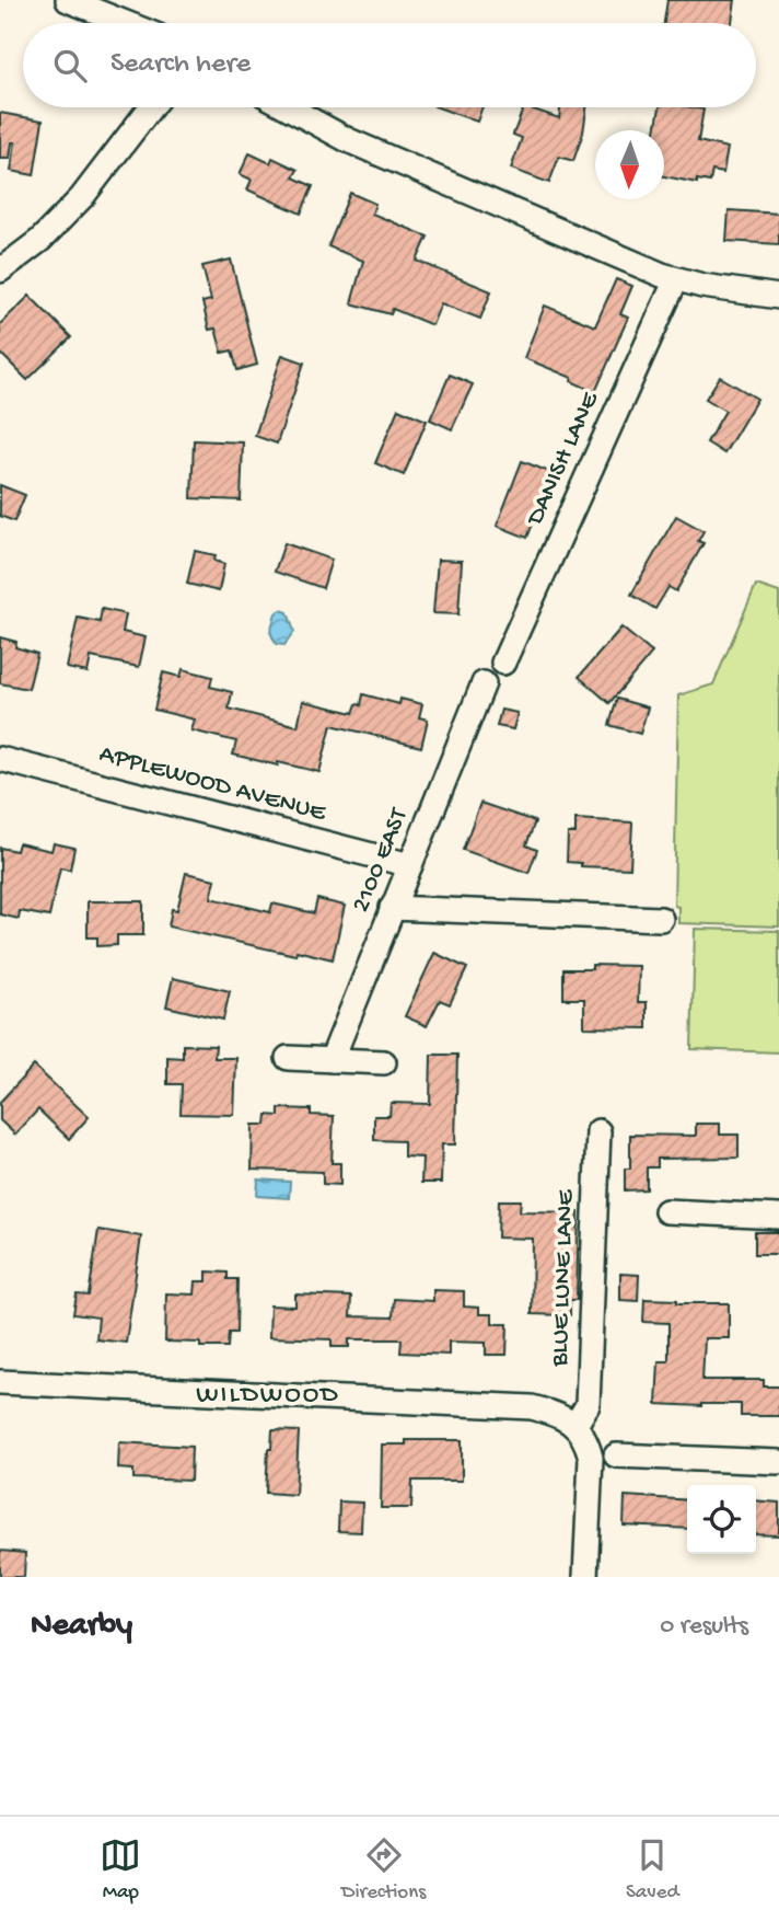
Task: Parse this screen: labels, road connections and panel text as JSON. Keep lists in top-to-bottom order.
{
  "streets": {
    "street": [
      "DANISH LANE",
      "APPLEWOOD AVENUE",
      "2100 EAST",
      "BLUE LUNE LANE"
    ]
  },
  "crossings": [
    ["APPLEWOOD AVENUE", "2100 EAST"]
  ],
  "districts": ["WILDWOOD"],
  "north": "bottom",
  "page": {
    "search": "Search here",
    "heading": ["Nearby", "0 results"],
    "nav": ["Map", "Directions", "Saved"]
  }
}
